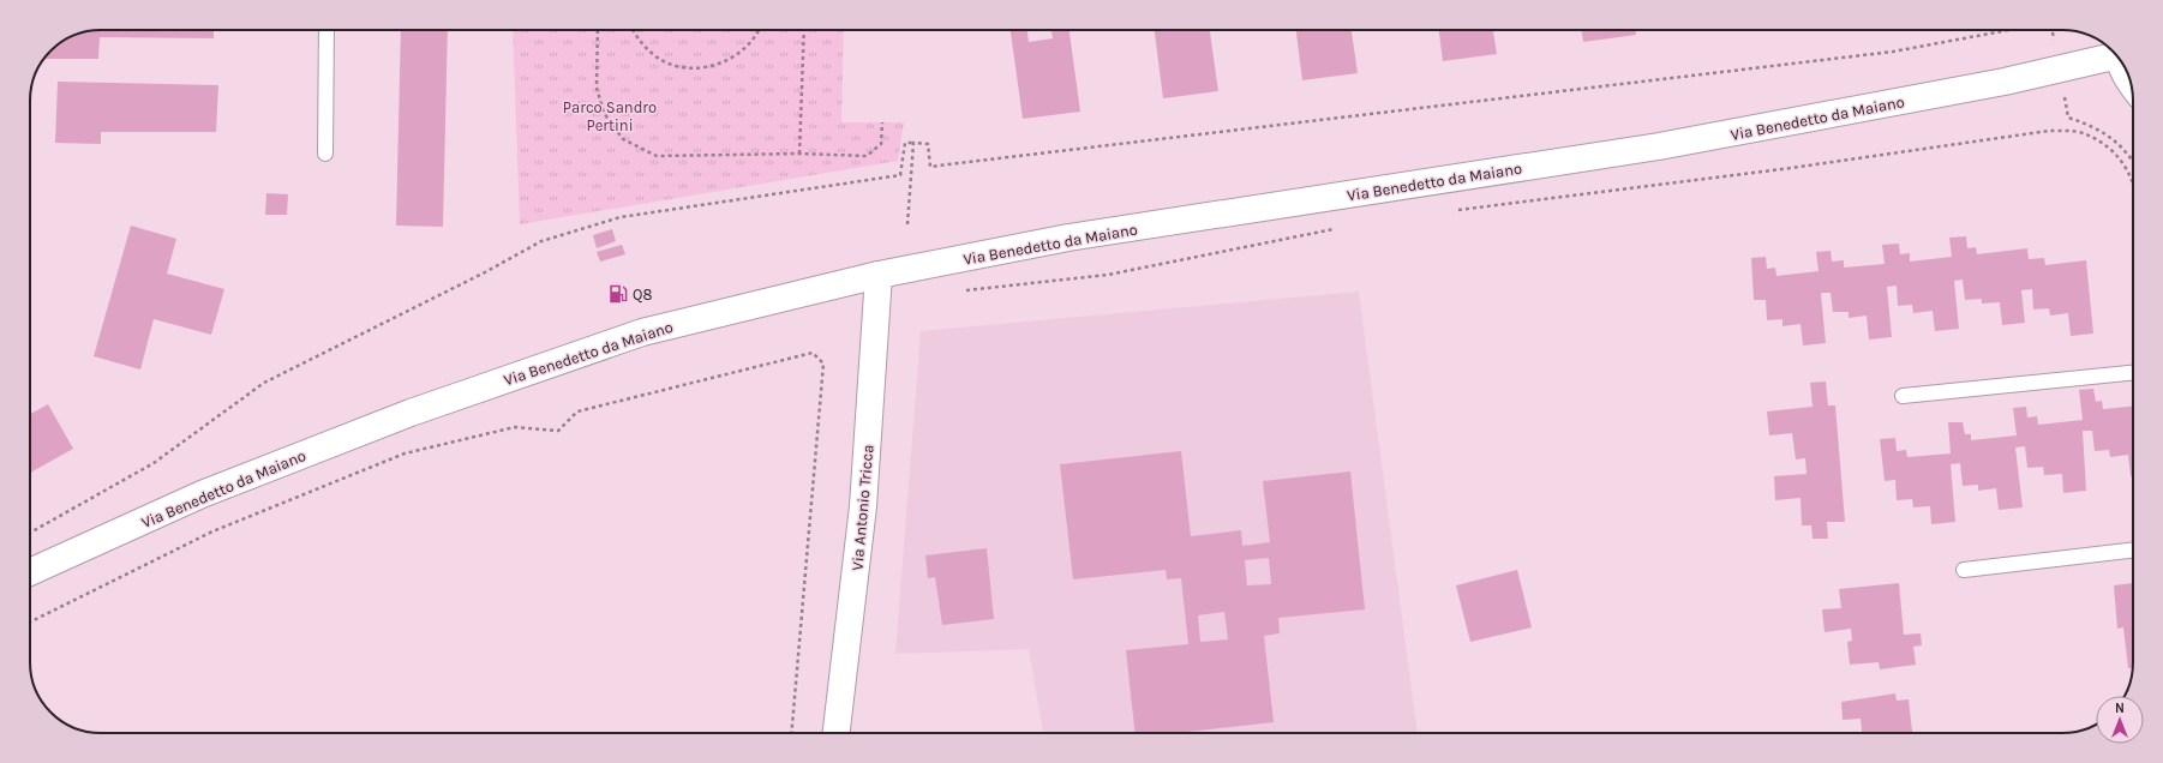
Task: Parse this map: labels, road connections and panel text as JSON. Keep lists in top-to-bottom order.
{
  "streets": {
    "main road": ["Via Benedetto da Maiano", "Via Antonio Tricca"]
  },
  "crossings": [
    ["Via Benedetto da Maiano", "Via Antonio Tricca"]
  ],
  "parks": ["Parco Sandro Pertini"],
  "places": {
    "fuel station": ["Q8"]
  },
  "north": "top"
}
